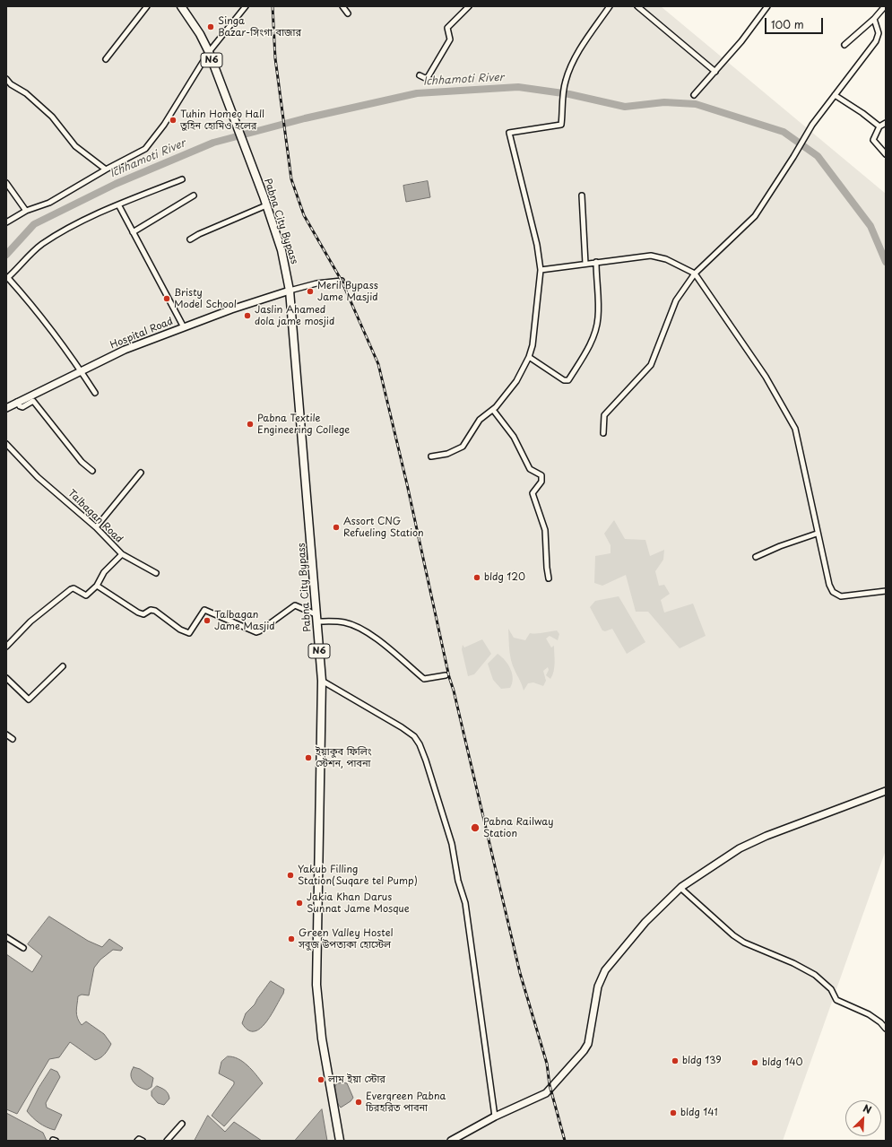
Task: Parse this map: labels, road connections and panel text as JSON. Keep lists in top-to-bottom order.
{
  "streets": {
    "highway": ["N6", "Pabna City Bypass"],
    "main road": ["Hospital Road"],
    "street": ["Talbagan Road"]
  },
  "crossings": [
    ["N6", "Pabna City Bypass"],
    ["Pabna City Bypass", "Hospital Road"]
  ],
  "water": ["Ichhamoti River"],
  "places": [
    "Singa Bazar-সিংগা বাজার",
    "Tuhin Homeo Hall তুহিন হোমিও হলের",
    "Meril Bypass Jame Masjid",
    "Bristy Model School",
    "Jaslin Ahamed dola jame mosjid",
    "Pabna Textile Engineering College",
    "Assort CNG Refueling Station",
    "bldg 120",
    "Talbagan Jame Masjid",
    "ইয়াকুব ফিলিং স্টেশন, পাবনা",
    "Pabna Railway Station",
    "Yakub Filling Station(Suqare tel Pump)",
    "Jakia Khan Darus Sunnat Jame Mosque",
    "Green Valley Hostel সবুজ উপত্যকা হোস্টেল",
    "bldg 139",
    "bldg 140",
    "লাম ইয়া স্টোর",
    "Evergreen Pabna চিরহরিত পাবনা",
    "bldg 141"
  ],
  "scale_bar": "100 m",
  "north": "top right"
}
